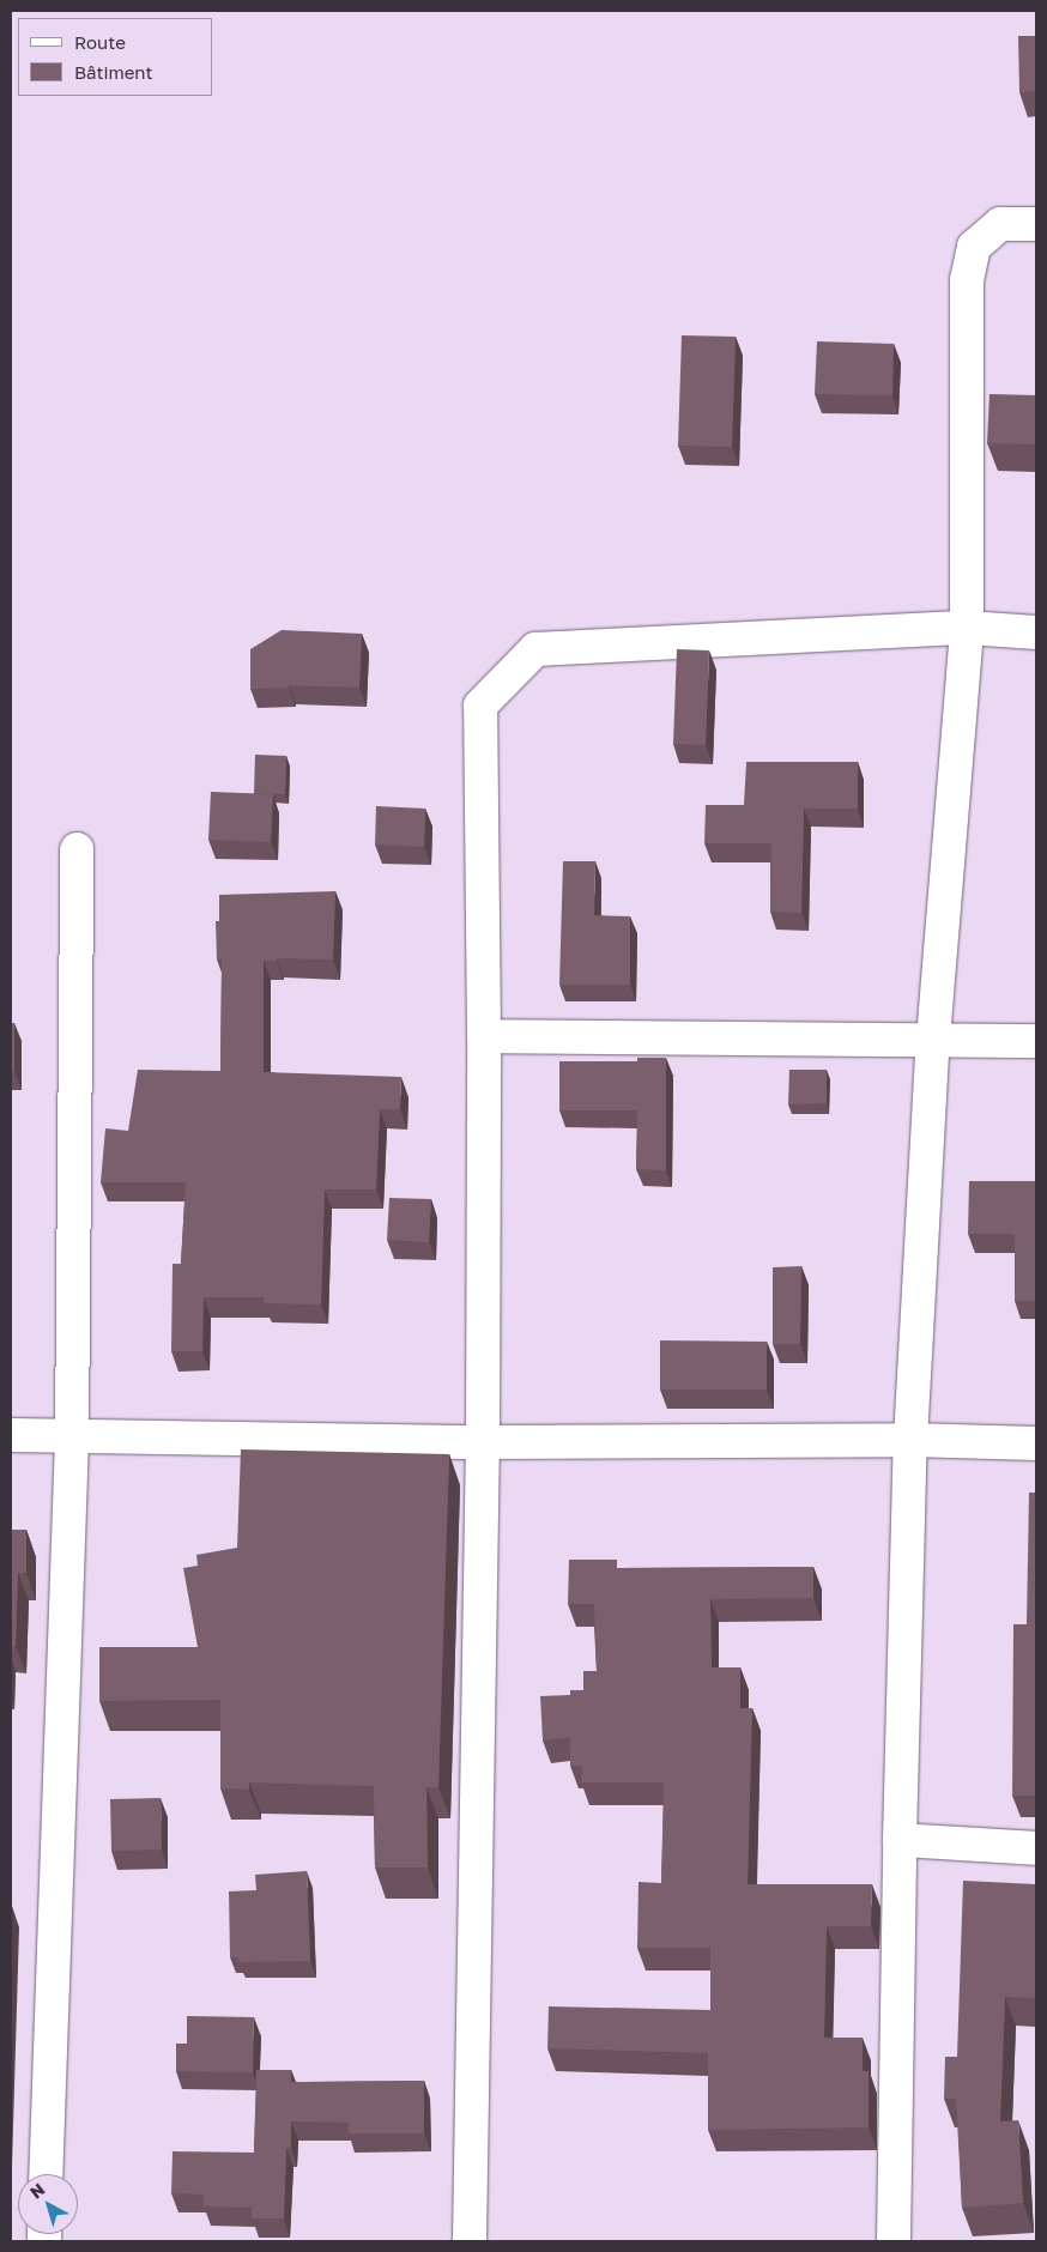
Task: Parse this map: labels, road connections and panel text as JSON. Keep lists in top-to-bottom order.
{
  "legend": ["Route", "Bâtiment"],
  "north": "top left"
}
